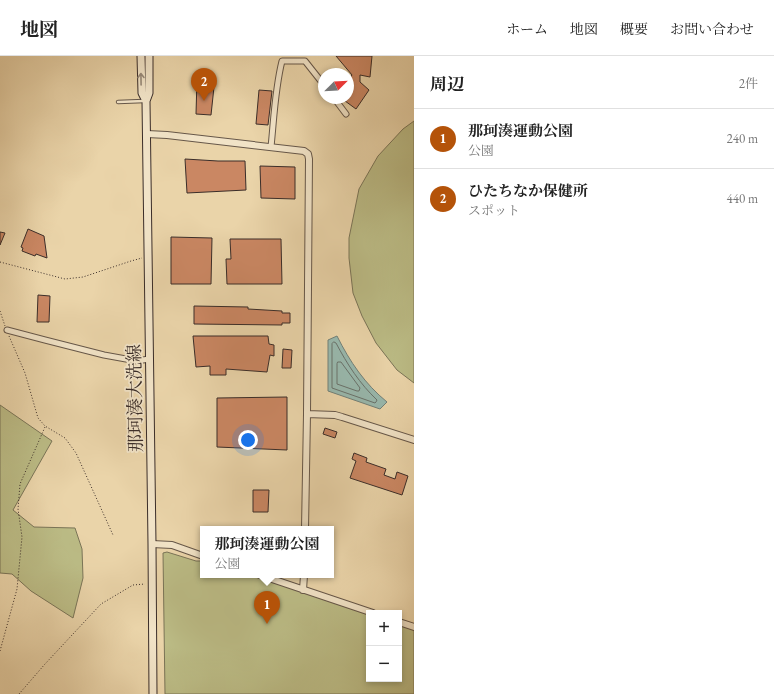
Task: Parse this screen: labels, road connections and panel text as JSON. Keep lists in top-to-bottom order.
{
  "streets": {
    "main road": ["那珂湊大洗線"]
  },
  "north": "top right",
  "page": {
    "header": "地図",
    "nav": [
      "ホーム",
      "地図",
      "概要",
      "お問い合わせ"
    ],
    "heading": ["周辺", "2件"],
    "pins": ["2", "1"],
    "list": [
      {
        "mark": "1",
        "name": "那珂湊運動公園",
        "note": "公園",
        "value": "240 m"
      },
      {
        "mark": "2",
        "name": "ひたちなか保健所",
        "note": "スポット",
        "value": "440 m"
      }
    ],
    "popup": ["那珂湊運動公園", "公園"],
    "map_buttons": ["+", "−"]
  }
}
